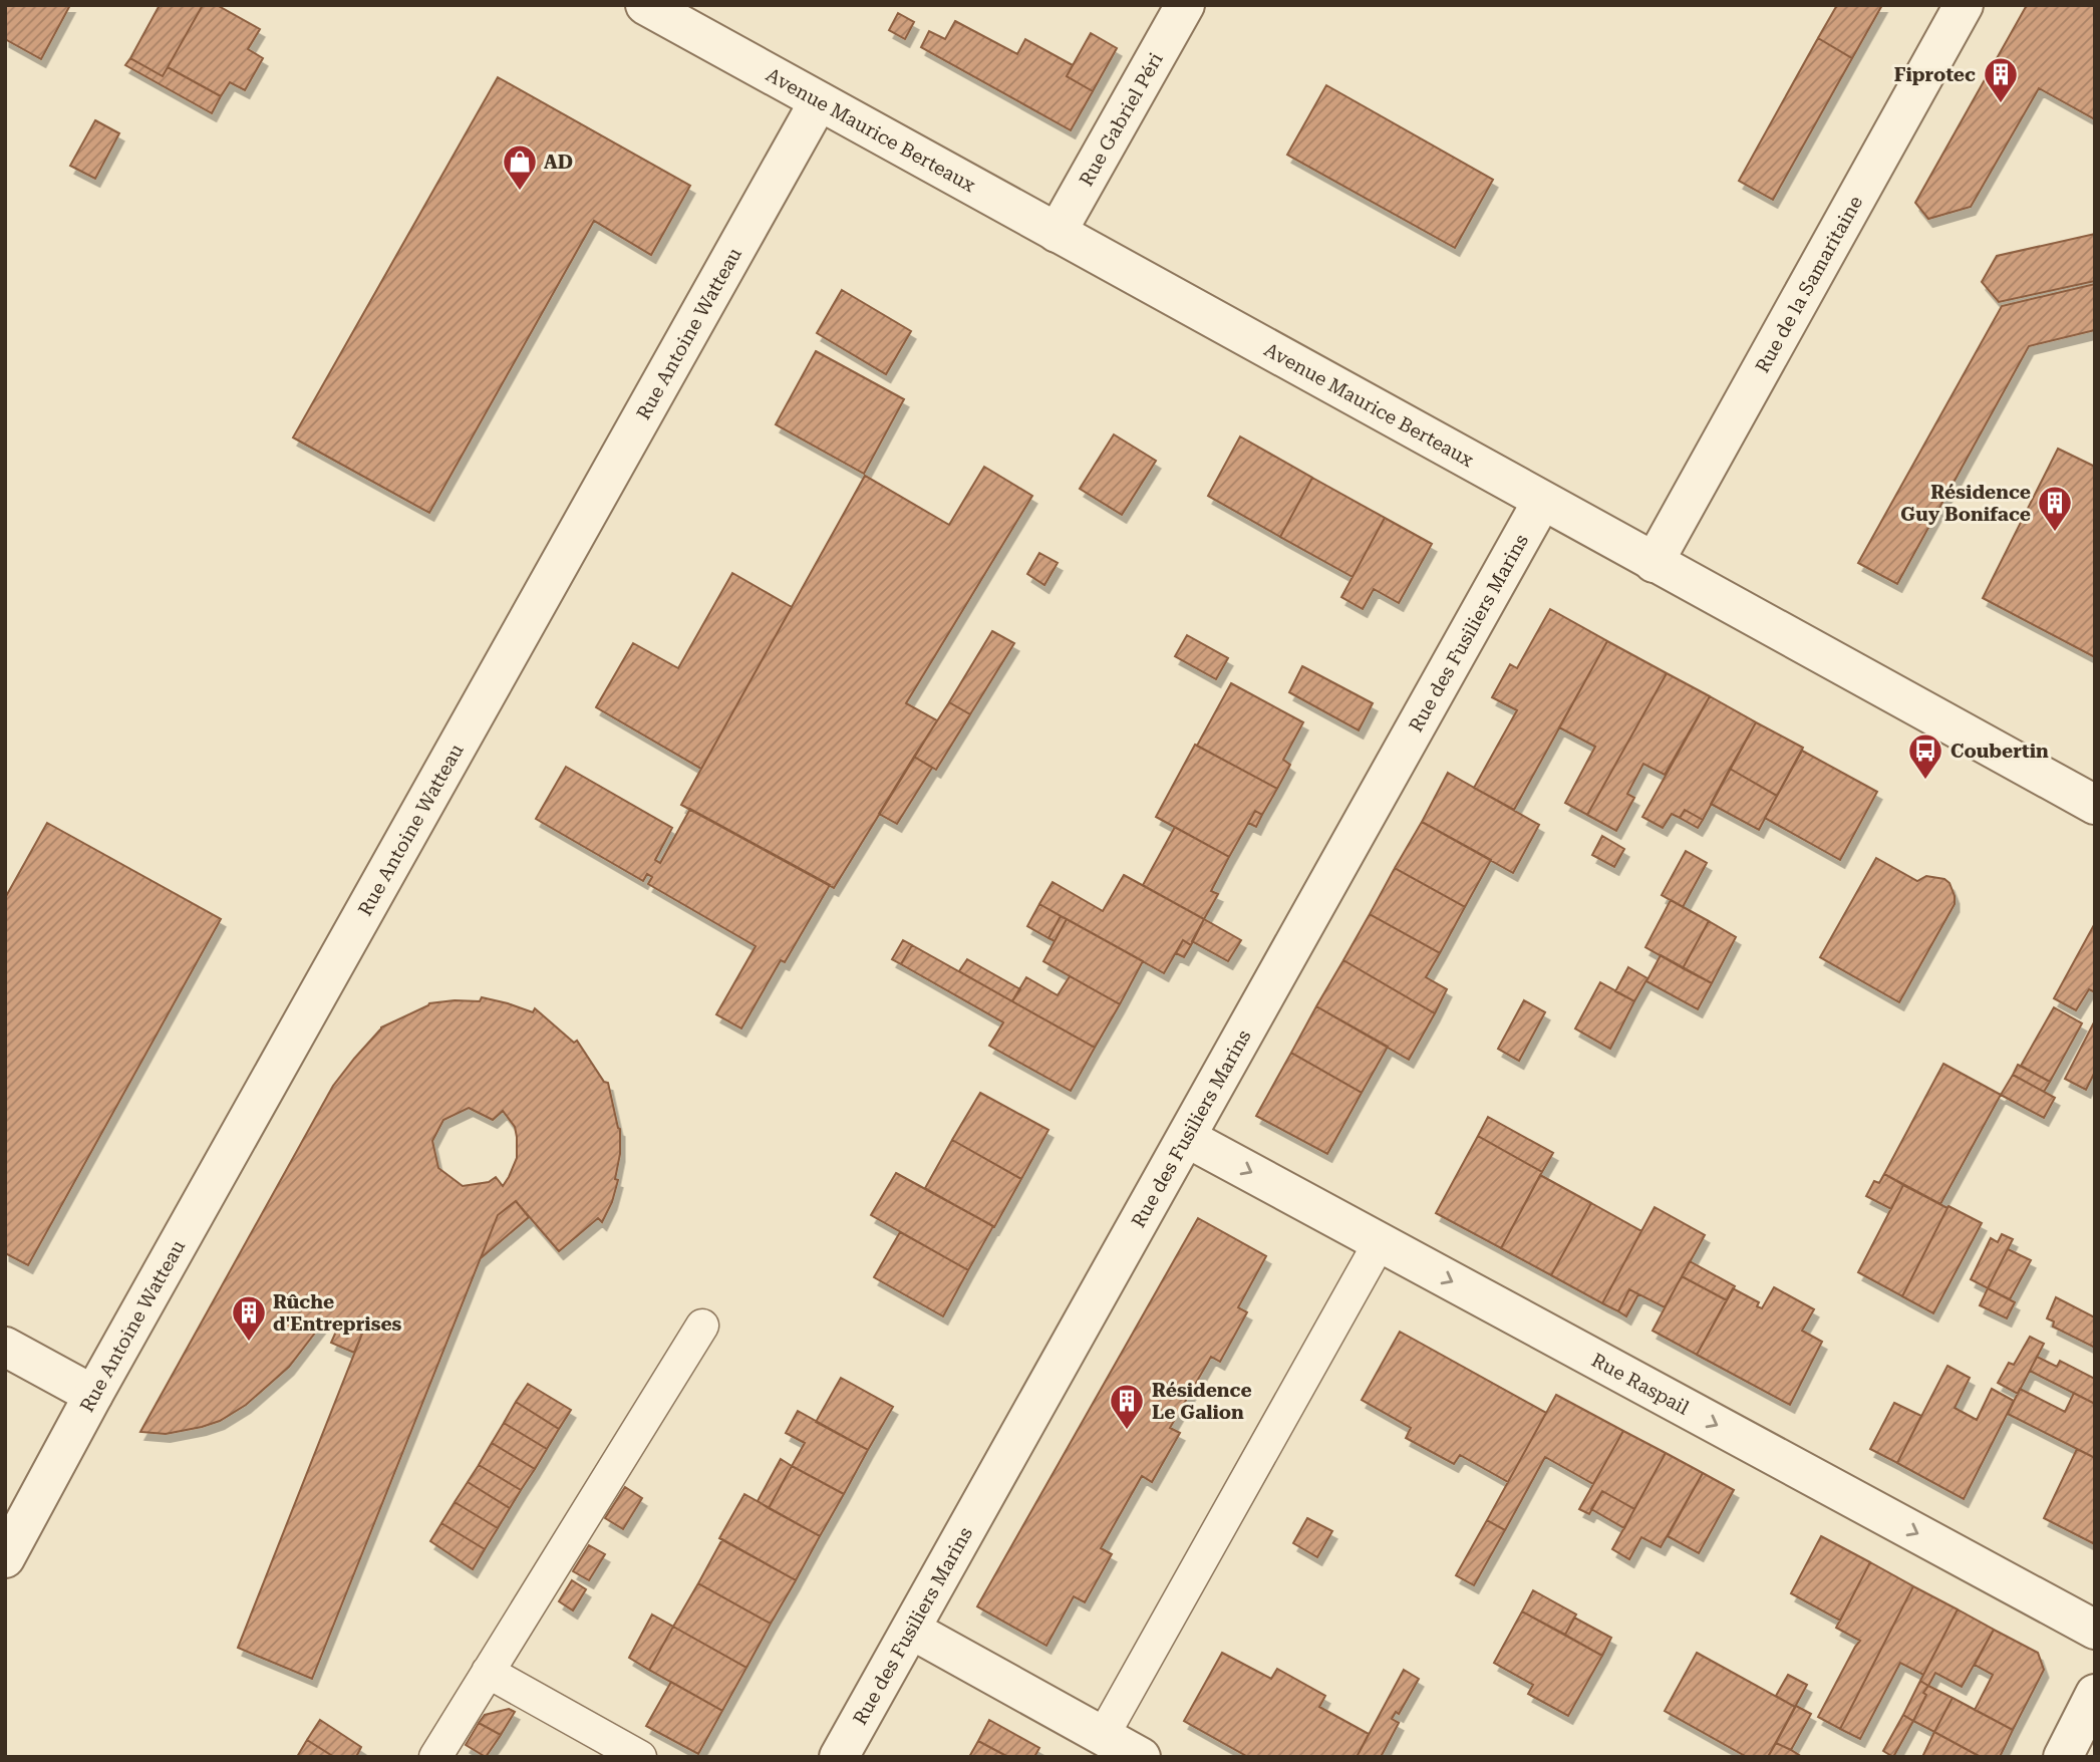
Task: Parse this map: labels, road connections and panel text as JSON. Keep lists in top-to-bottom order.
{
  "streets": {
    "street": [
      "Rue Gabriel Péri",
      "Avenue Maurice Berteaux",
      "Rue de la Samaritaine",
      "Rue Antoine Watteau",
      "Rue des Fusiliers Marins",
      "Rue Raspail"
    ]
  },
  "crossings": [
    ["Rue Gabriel Péri", "Avenue Maurice Berteaux"],
    ["Avenue Maurice Berteaux", "Rue de la Samaritaine"],
    ["Avenue Maurice Berteaux", "Rue Antoine Watteau"],
    ["Avenue Maurice Berteaux", "Rue des Fusiliers Marins"],
    ["Rue des Fusiliers Marins", "Rue Raspail"]
  ],
  "one_way": ["Rue Raspail"],
  "places": {
    "building": [
      "Fiprotec",
      "Résidence Guy Boniface",
      "Rûche d'Entreprises",
      "Résidence Le Galion"
    ],
    "shop": ["AD"],
    "bus stop": ["Coubertin"]
  }
}
